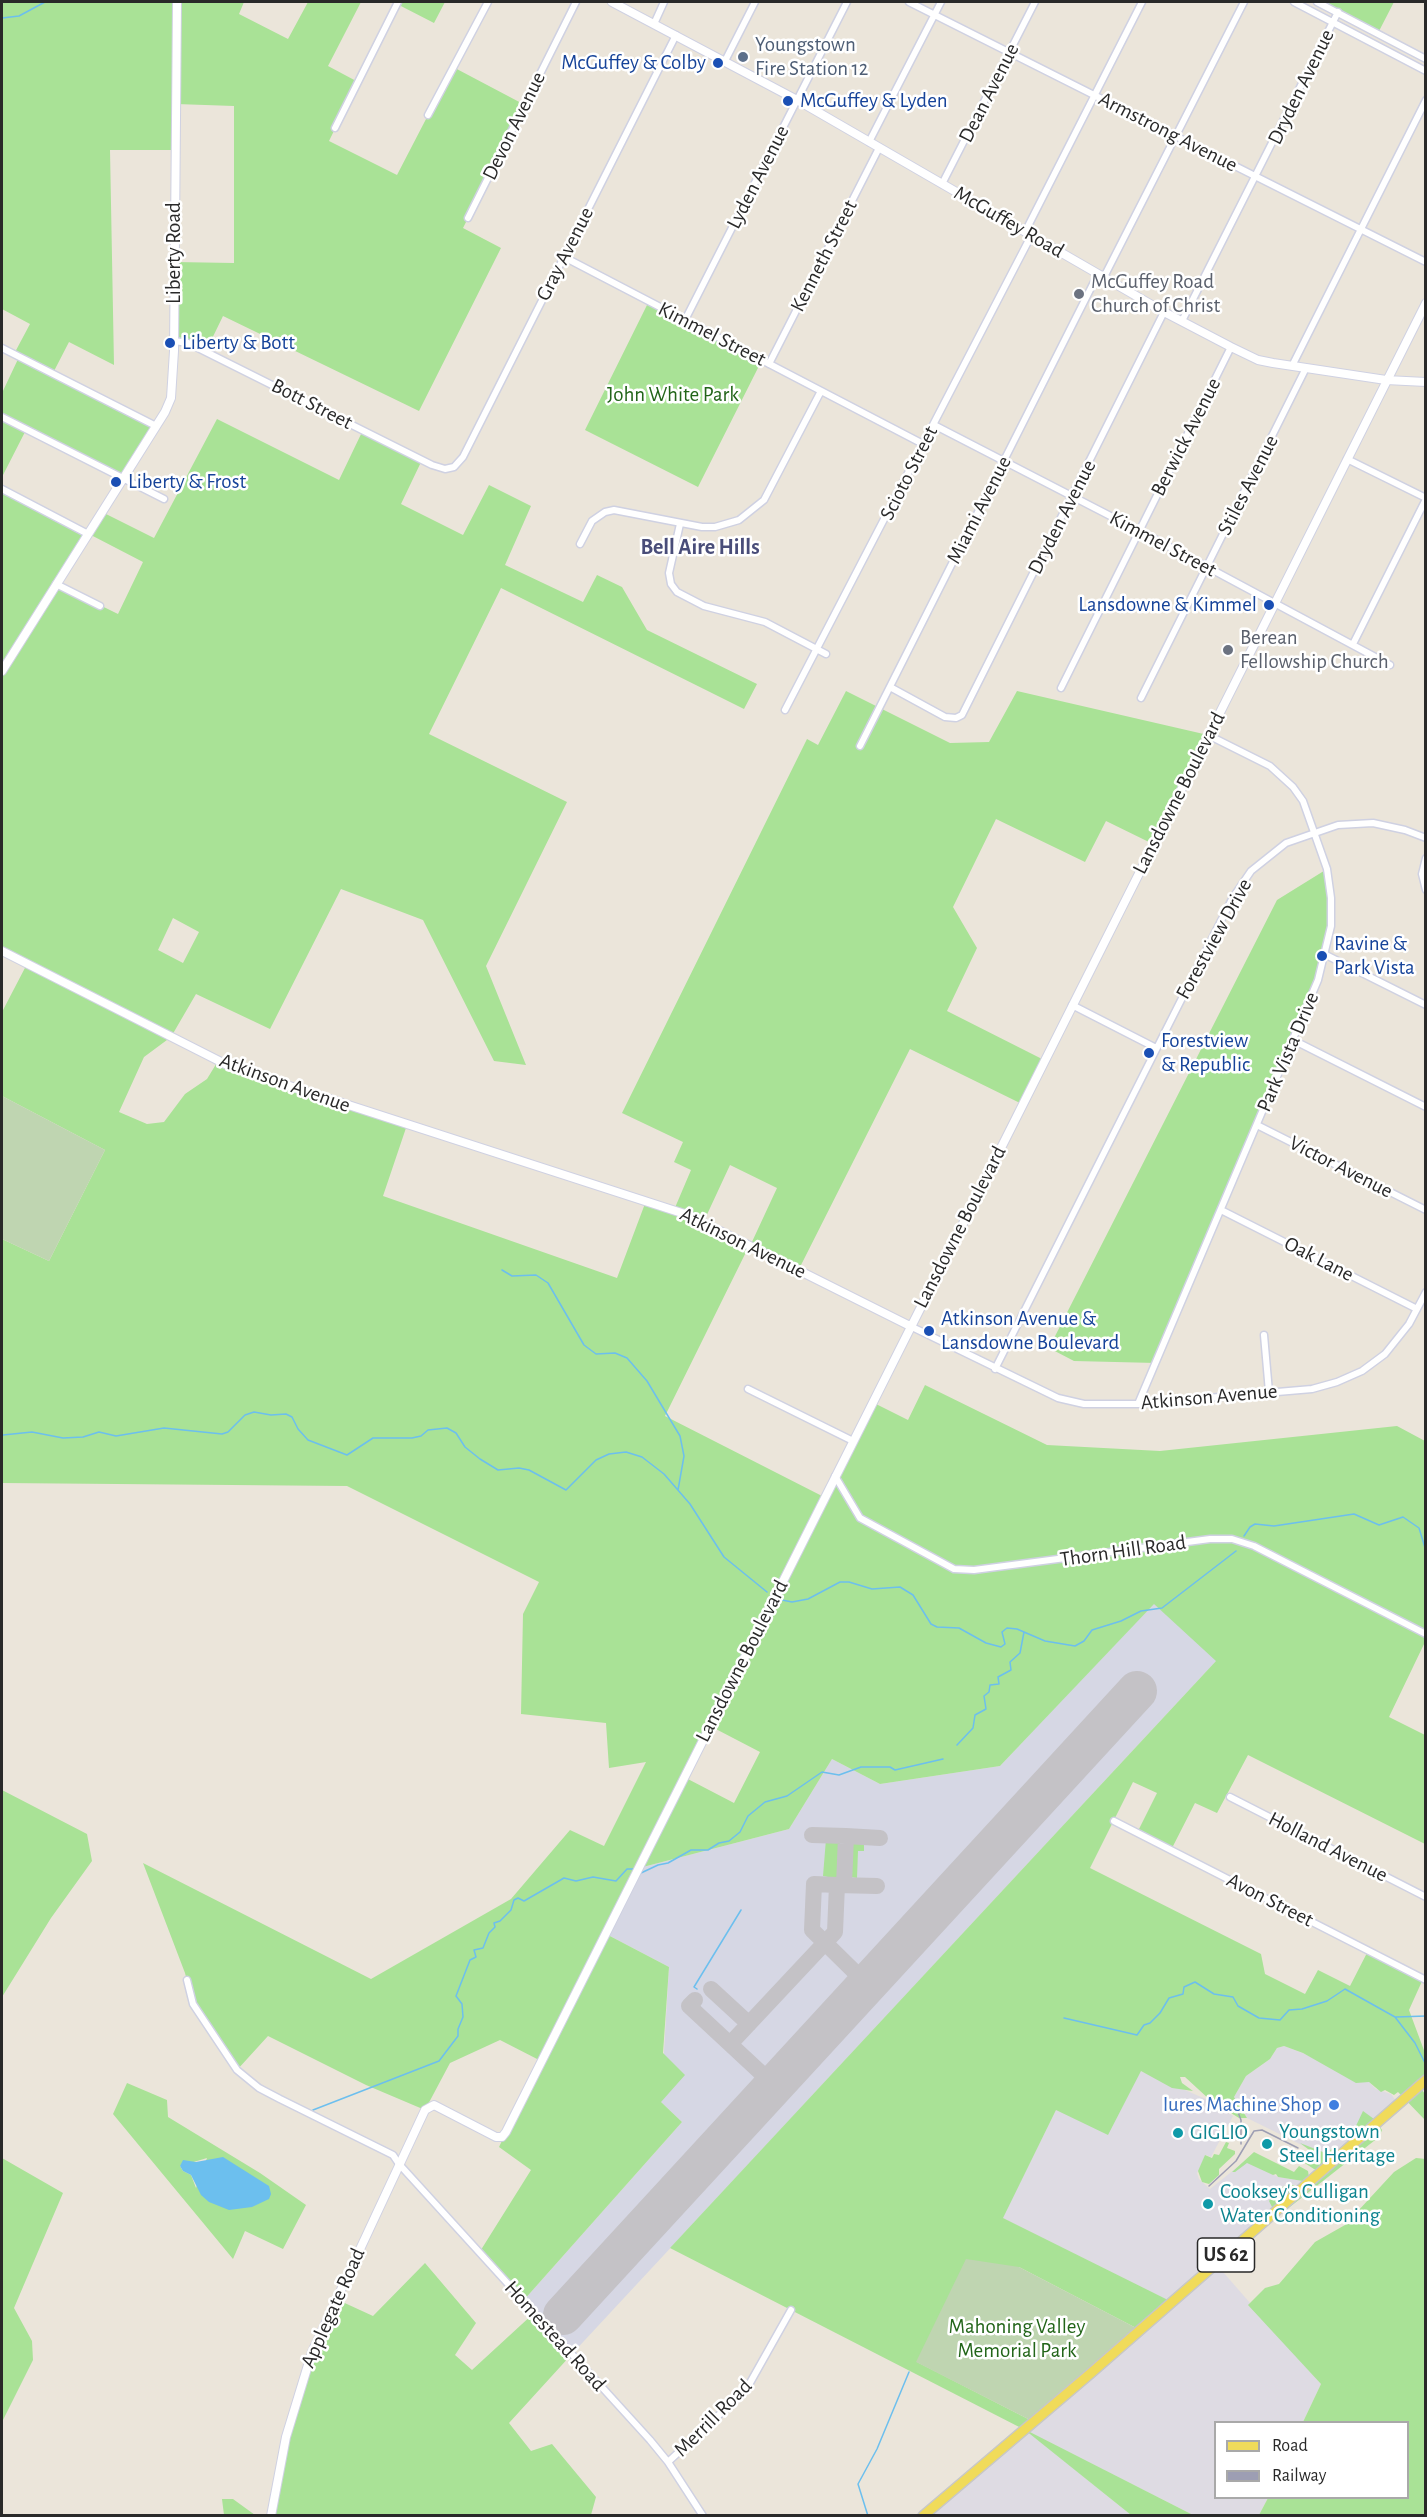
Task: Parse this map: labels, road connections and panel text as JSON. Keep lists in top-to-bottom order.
{
  "streets": {
    "main road": ["US 62"],
    "street": [
      "Dryden Avenue",
      "Dean Avenue",
      "Devon Avenue",
      "Armstrong Avenue",
      "Lyden Avenue",
      "McGuffey Road",
      "Liberty Road",
      "Gray Avenue",
      "Kenneth Street",
      "Kimmel Street",
      "Bott Street",
      "Berwick Avenue",
      "Scioto Street",
      "Stiles Avenue",
      "Miami Avenue",
      "Lansdowne Boulevard",
      "Forestview Drive",
      "Park Vista Drive",
      "Atkinson Avenue",
      "Victor Avenue",
      "Oak Lane",
      "Thorn Hill Road",
      "Holland Avenue",
      "Avon Street",
      "Applegate Road",
      "Homestead Road",
      "Merrill Road"
    ]
  },
  "crossings": [
    ["Dryden Avenue", "Armstrong Avenue"],
    ["Dryden Avenue", "McGuffey Road"],
    ["Dryden Avenue", "Kimmel Street"],
    ["Dryden Avenue", "Miami Avenue"],
    ["Dean Avenue", "Armstrong Avenue"],
    ["Dean Avenue", "McGuffey Road"],
    ["Armstrong Avenue", "Scioto Street"],
    ["Armstrong Avenue", "Miami Avenue"],
    ["Lyden Avenue", "McGuffey Road"],
    ["Lyden Avenue", "Kimmel Street"],
    ["McGuffey Road", "Gray Avenue"],
    ["McGuffey Road", "Kenneth Street"],
    ["McGuffey Road", "Berwick Avenue"],
    ["McGuffey Road", "Scioto Street"],
    ["McGuffey Road", "Stiles Avenue"],
    ["McGuffey Road", "Miami Avenue"],
    ["McGuffey Road", "Lansdowne Boulevard"],
    ["Liberty Road", "Bott Street"],
    ["Gray Avenue", "Kimmel Street"],
    ["Gray Avenue", "Bott Street"],
    ["Kenneth Street", "Kimmel Street"],
    ["Kimmel Street", "Berwick Avenue"],
    ["Kimmel Street", "Scioto Street"],
    ["Kimmel Street", "Stiles Avenue"],
    ["Kimmel Street", "Miami Avenue"],
    ["Kimmel Street", "Lansdowne Boulevard"],
    ["Lansdowne Boulevard", "Park Vista Drive"],
    ["Lansdowne Boulevard", "Atkinson Avenue"],
    ["Lansdowne Boulevard", "Thorn Hill Road"],
    ["Lansdowne Boulevard", "Applegate Road"],
    ["Forestview Drive", "Park Vista Drive"],
    ["Forestview Drive", "Atkinson Avenue"],
    ["Park Vista Drive", "Atkinson Avenue"],
    ["Park Vista Drive", "Victor Avenue"],
    ["Park Vista Drive", "Oak Lane"],
    ["Atkinson Avenue", "Oak Lane"],
    ["Applegate Road", "Homestead Road"],
    ["Homestead Road", "Merrill Road"]
  ],
  "districts": ["Bell Aire Hills"],
  "parks": ["John White Park", "Mahoning Valley Memorial Park"],
  "places": [
    "Youngstown Fire Station 12",
    "McGuffey & Colby",
    "McGuffey & Lyden",
    "McGuffey Road Church of Christ",
    "Liberty & Bott",
    "Liberty & Frost",
    "Lansdowne & Kimmel",
    "Berean Fellowship Church",
    "Ravine & Park Vista",
    "Forestview & Republic",
    "Atkinson Avenue & Lansdowne Boulevard",
    "Iures Machine Shop",
    "GIGLIO",
    "Youngstown Steel Heritage",
    "Cooksey's Culligan Water Conditioning"
  ],
  "legend": ["Road", "Railway"]
}
